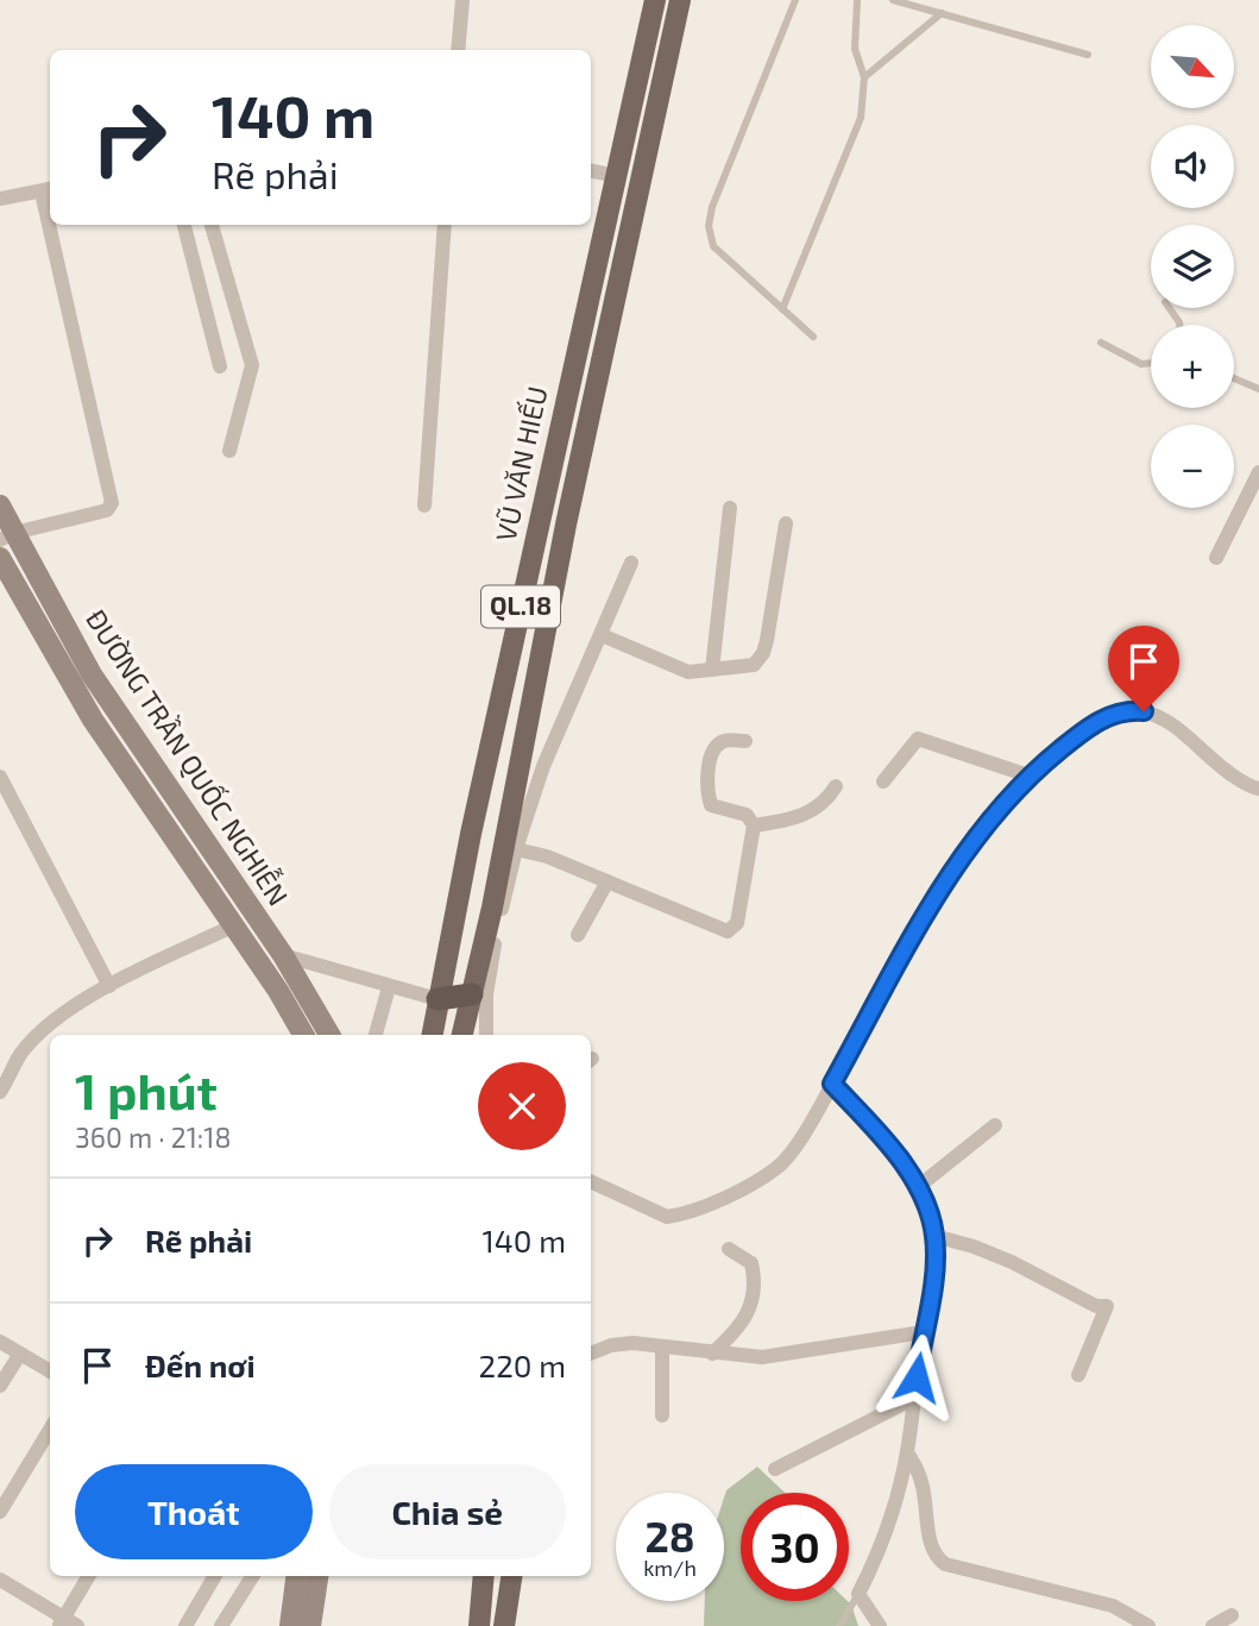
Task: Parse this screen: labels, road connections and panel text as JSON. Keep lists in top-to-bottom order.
{
  "streets": {
    "main road": ["VŨ VĂN HIẾU", "QL.18", "ĐƯỜNG TRẦN QUỐC NGHIỄN"]
  },
  "north": "bottom right",
  "page": {
    "map_buttons": ["+", "−"],
    "turn": ["140 m", "Rẽ phải"],
    "heading": ["1 phút", "360 m · 21:18"],
    "list": [
      {
        "name": "Rẽ phải",
        "value": "140 m"
      },
      {
        "name": "Đến nơi",
        "value": "220 m"
      }
    ],
    "buttons": ["Thoát", "Chia sẻ"],
    "speed": "28 km/h",
    "limit": "30"
  }
}
